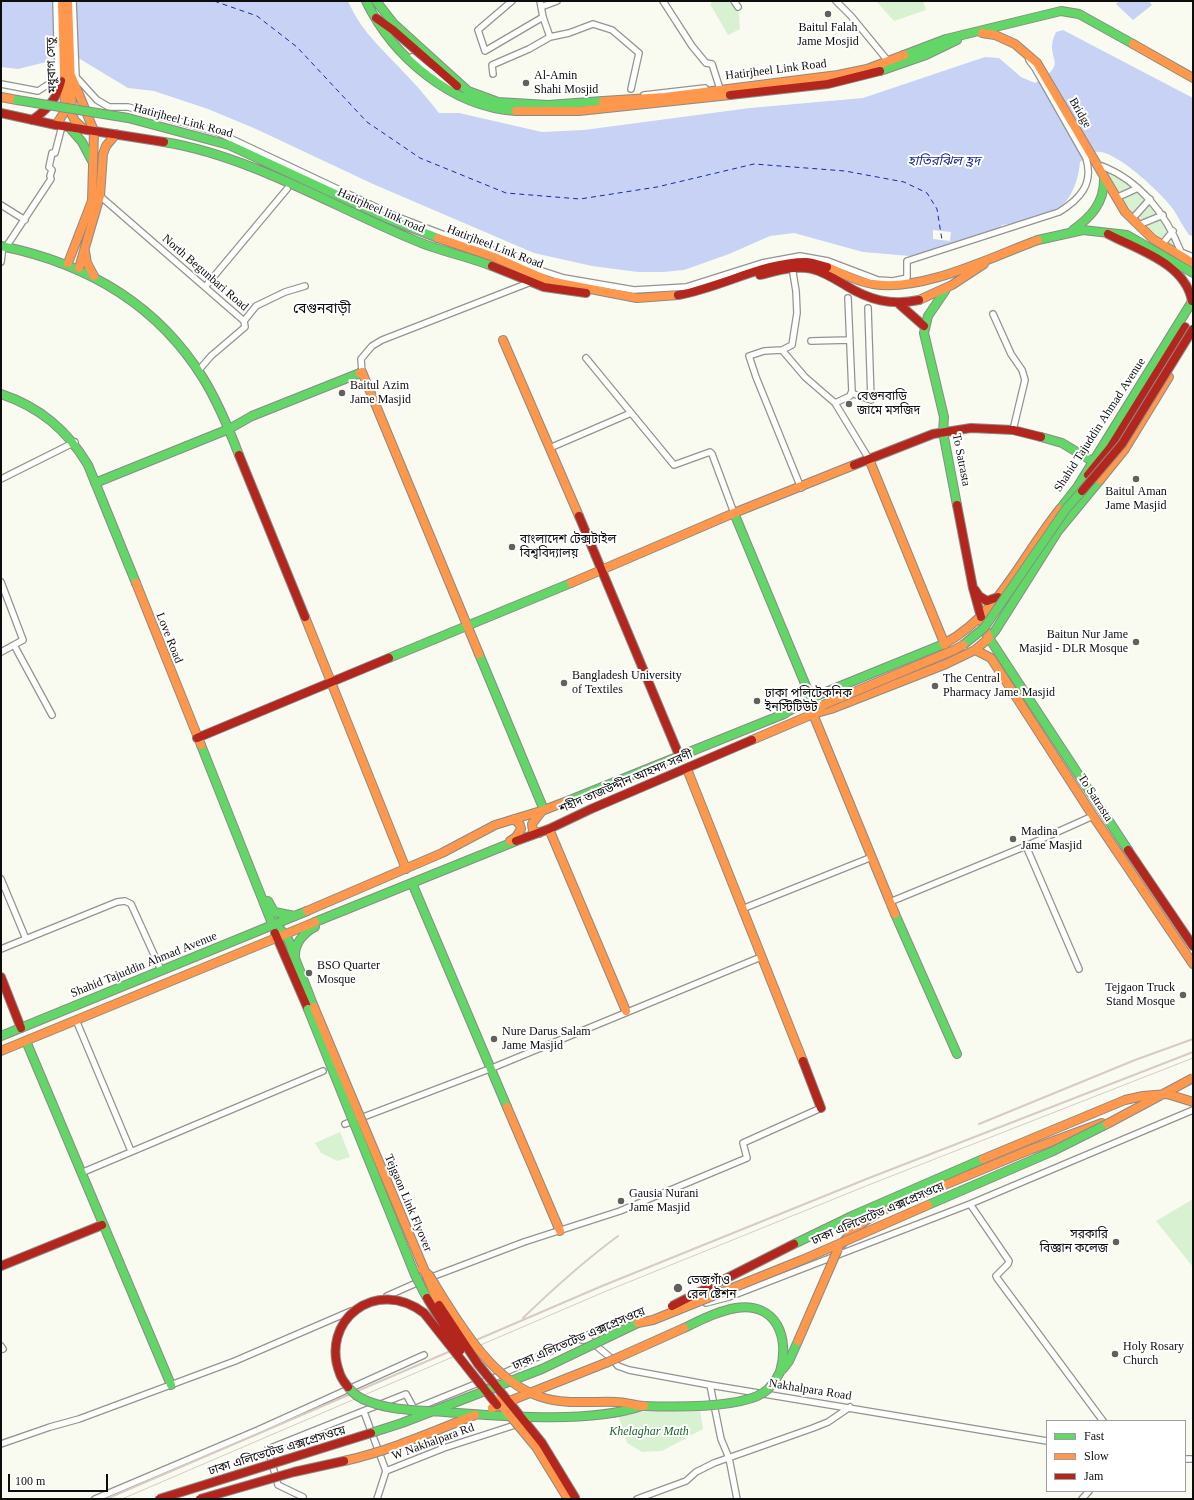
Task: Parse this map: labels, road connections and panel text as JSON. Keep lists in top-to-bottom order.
{
  "streets": {
    "main road": [
      "মধুবাগ সেতু",
      "Hatirjheel Link Road",
      "Bridge",
      "Hatirjheel link road",
      "Shahid Tajuddin Ahmad Avenue",
      "To Satrasta",
      "Love Road",
      "শহীদ তাজউদ্দীন আহমদ সরণী",
      "Tejgaon Link Flyover",
      "ঢাকা এলিভেটেড এক্সপ্রেসওয়ে"
    ],
    "street": ["North Begunbari Road", "Nakhalpara Road", "W Nakhalpara Rd"]
  },
  "crossings": [
    ["Hatirjheel Link Road", "Bridge"],
    ["Hatirjheel Link Road", "Hatirjheel link road"],
    ["Shahid Tajuddin Ahmad Avenue", "To Satrasta"],
    ["Shahid Tajuddin Ahmad Avenue", "Love Road"],
    ["Shahid Tajuddin Ahmad Avenue", "শহীদ তাজউদ্দীন আহমদ সরণী"],
    ["To Satrasta", "শহীদ তাজউদ্দীন আহমদ সরণী"],
    ["শহীদ তাজউদ্দীন আহমদ সরণী", "Tejgaon Link Flyover"],
    ["Tejgaon Link Flyover", "W Nakhalpara Rd"]
  ],
  "districts": ["বেগুনবাড়ী"],
  "water": ["হাতিরঝিল হ্রদ"],
  "parks": ["Khelaghar Math"],
  "places": [
    "Baitul Falah Jame Mosjid",
    "Al-Amin Shahi Mosjid",
    "Baitul Azim Jame Masjid",
    "বেগুনবাড়ি জামে মসজিদ",
    "Baitul Aman Jame Masjid",
    "বাংলাদেশ টেক্সটাইল বিশ্ববিদ্যালয়",
    "Baitun Nur Jame Masjid - DLR Mosque",
    "Bangladesh University of Textiles",
    "The Central Pharmacy Jame Masjid",
    "ঢাকা পলিটেকনিক ইনস্টিটিউট",
    "Madina Jame Masjid",
    "BSO Quarter Mosque",
    "Tejgaon Truck Stand Mosque",
    "Nure Darus Salam Jame Masjid",
    "Gausia Nurani Jame Masjid",
    "সরকারি বিজ্ঞান কলেজ",
    "তেজগাঁও রেল ষ্টেশন",
    "Holy Rosary Church"
  ],
  "legend": ["Fast", "Slow", "Jam"],
  "scale_bar": "100 m"
}
